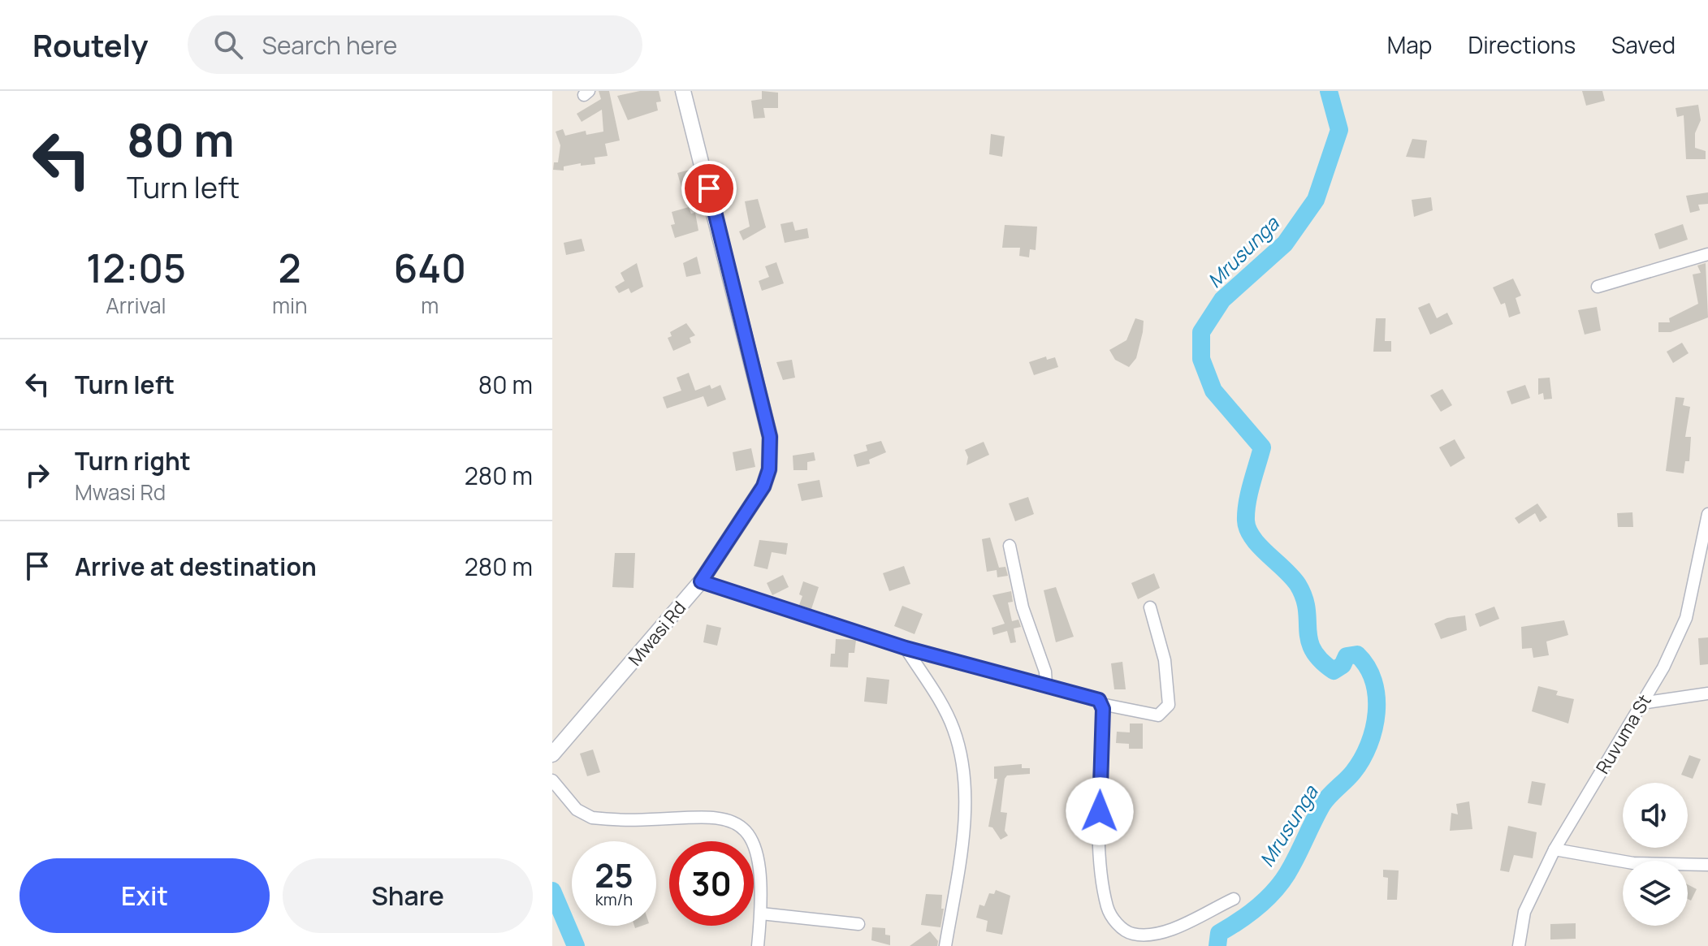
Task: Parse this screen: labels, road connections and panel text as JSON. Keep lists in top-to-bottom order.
{
  "streets": {
    "street": ["Mwasi Rd", "Ruvuma St"]
  },
  "water": ["Mrusunga"],
  "page": {
    "header": "Routely",
    "search": "Search here",
    "nav": ["Map", "Directions", "Saved"],
    "turn": ["80 m", "Turn left"],
    "eta": [
      "12:05",
      "Arrival",
      "2",
      "min",
      "640",
      "m"
    ],
    "list": [
      {
        "name": "Turn left",
        "value": "80 m"
      },
      {
        "name": "Turn right",
        "note": "Mwasi Rd",
        "value": "280 m"
      },
      {
        "name": "Arrive at destination",
        "value": "280 m"
      }
    ],
    "speed": "25 km/h",
    "limit": "30",
    "buttons": ["Exit", "Share"]
  }
}
